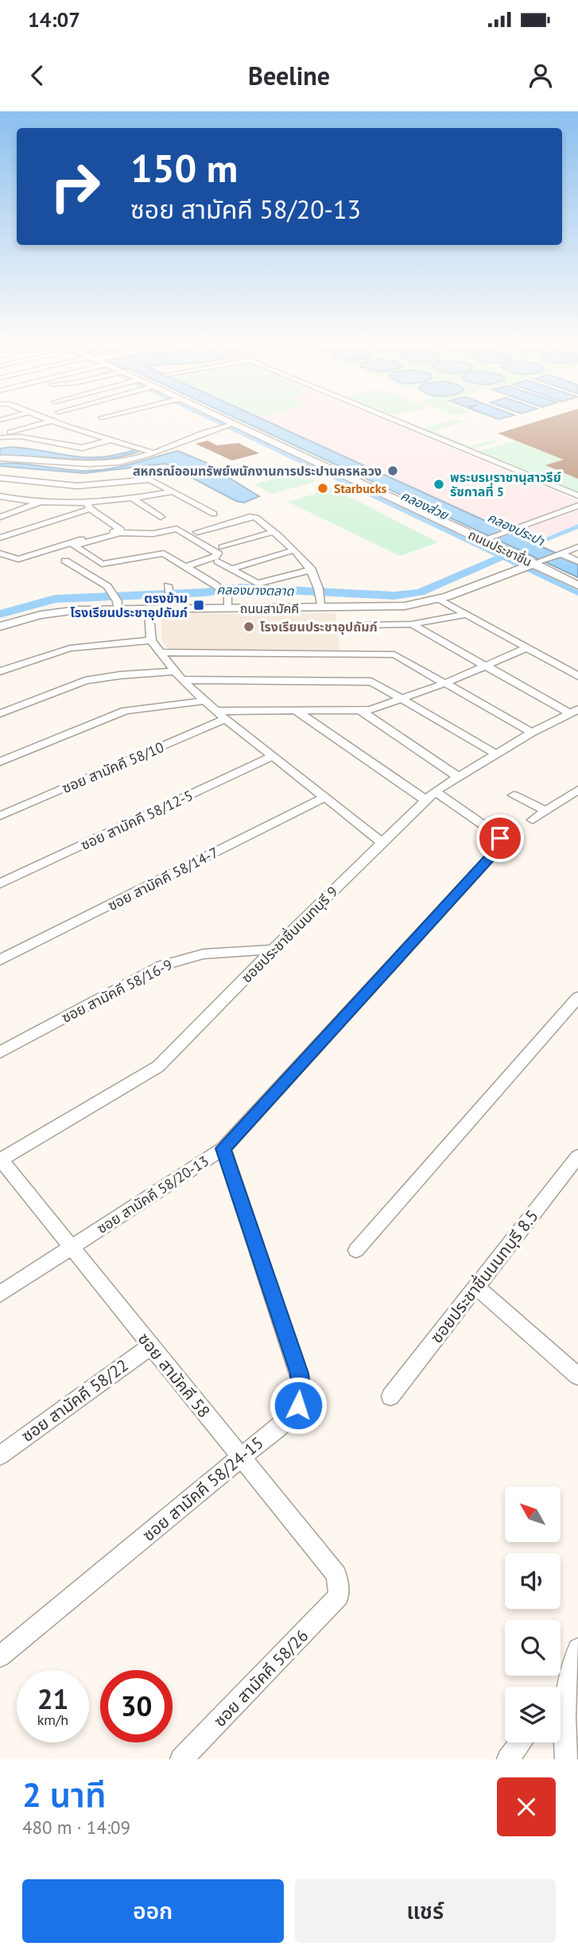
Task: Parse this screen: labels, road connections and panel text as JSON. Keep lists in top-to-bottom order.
{
  "streets": {
    "main road": ["ถนนประชาชื่น", "ถนนสามัคคี"],
    "street": [
      "ซอย สามัคคี 58/10",
      "ซอย สามัคคี 58/12-5",
      "ซอย สามัคคี 58/14-7",
      "ซอยประชาชื่นนนทบุรี 9",
      "ซอย สามัคคี 58/16-9",
      "ซอย สามัคคี 58/20-13",
      "ซอยประชาชื่นนนทบุรี 8.5",
      "ซอย สามัคคี 58",
      "ซอย สามัคคี 58/22",
      "ซอย สามัคคี 58/24-15",
      "ซอย สามัคคี 58/26"
    ]
  },
  "crossings": [
    ["ถนนประชาชื่น", "ถนนสามัคคี"],
    ["ซอยประชาชื่นนนทบุรี 9", "ซอย สามัคคี 58/16-9"],
    ["ซอยประชาชื่นนนทบุรี 9", "ซอย สามัคคี 58/20-13"],
    ["ซอยประชาชื่นนนทบุรี 9", "ซอย สามัคคี 58"],
    ["ซอย สามัคคี 58/20-13", "ซอย สามัคคี 58"],
    ["ซอย สามัคคี 58/20-13", "ซอย สามัคคี 58/24-15"],
    ["ซอย สามัคคี 58", "ซอย สามัคคี 58/22"],
    ["ซอย สามัคคี 58", "ซอย สามัคคี 58/24-15"],
    ["ซอย สามัคคี 58", "ซอย สามัคคี 58/26"]
  ],
  "water": ["คลองส่วย", "คลองประปา", "คลองบางตลาด"],
  "places": {
    "other": [
      "สหกรณ์ออมทรัพย์พนักงานการประปานครหลวง",
      "พระบรมราชานุสาวรีย์ รัชกาลที่ 5",
      "Starbucks",
      "โรงเรียนประชาอุปถัมภ์"
    ],
    "transit": ["ตรงข้าม โรงเรียนประชาอุปถัมภ์"]
  },
  "north": "top left",
  "page": {
    "status": "14:07",
    "header": "Beeline",
    "turn": ["150 m", "ซอย สามัคคี 58/20-13"],
    "speed": "21 km/h",
    "limit": "30",
    "heading": ["2 นาที", "480 m · 14:09"],
    "buttons": ["ออก", "แชร์"]
  }
}
